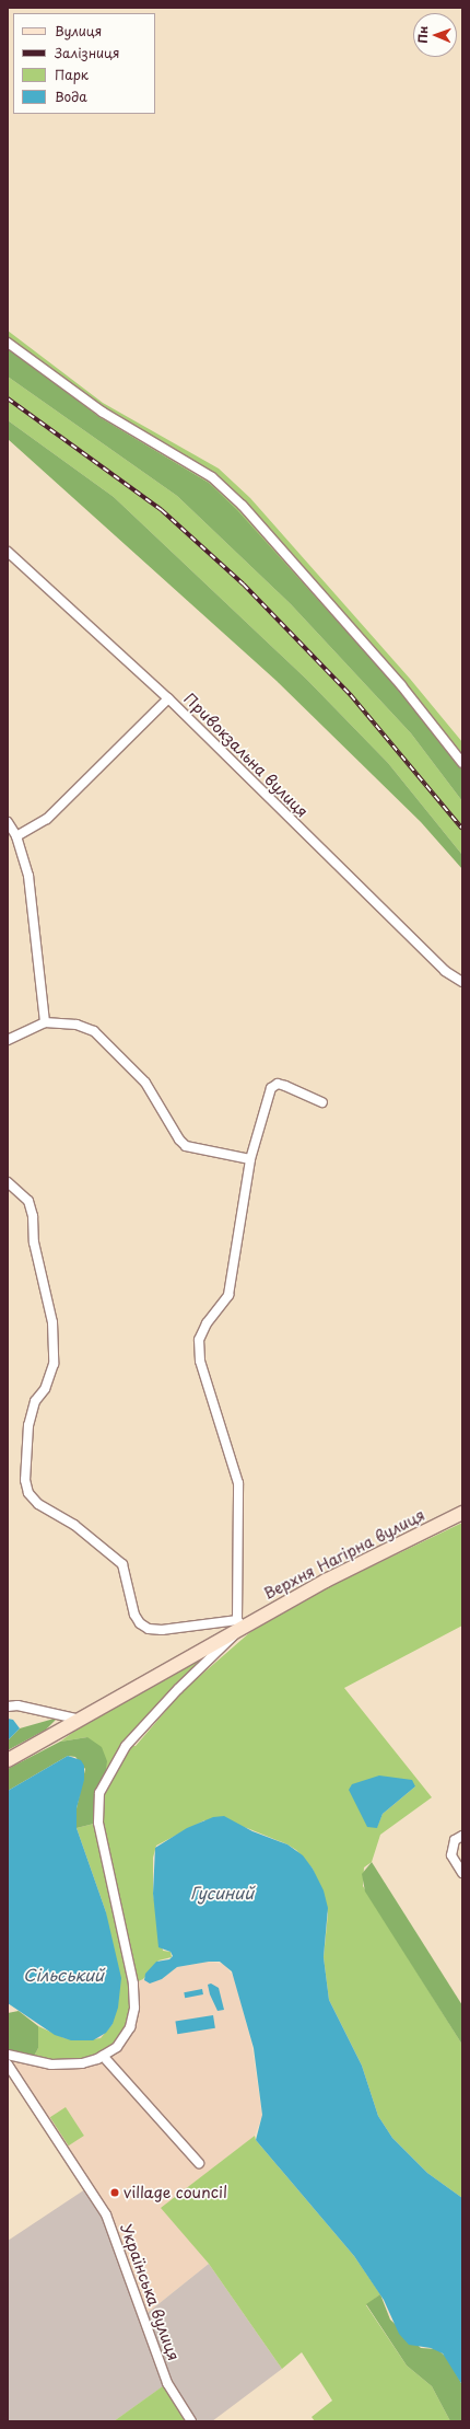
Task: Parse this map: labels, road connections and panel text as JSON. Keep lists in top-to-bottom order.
{
  "streets": {
    "main road": ["Верхня Нагірна вулиця"],
    "street": ["Привокзальна вулиця", "Українська вулиця"]
  },
  "water": ["Гусиний", "Сільський"],
  "places": ["village council"],
  "legend": [
    "Вулиця",
    "Залізниця",
    "Парк",
    "Вода"
  ],
  "north": "left"
}
